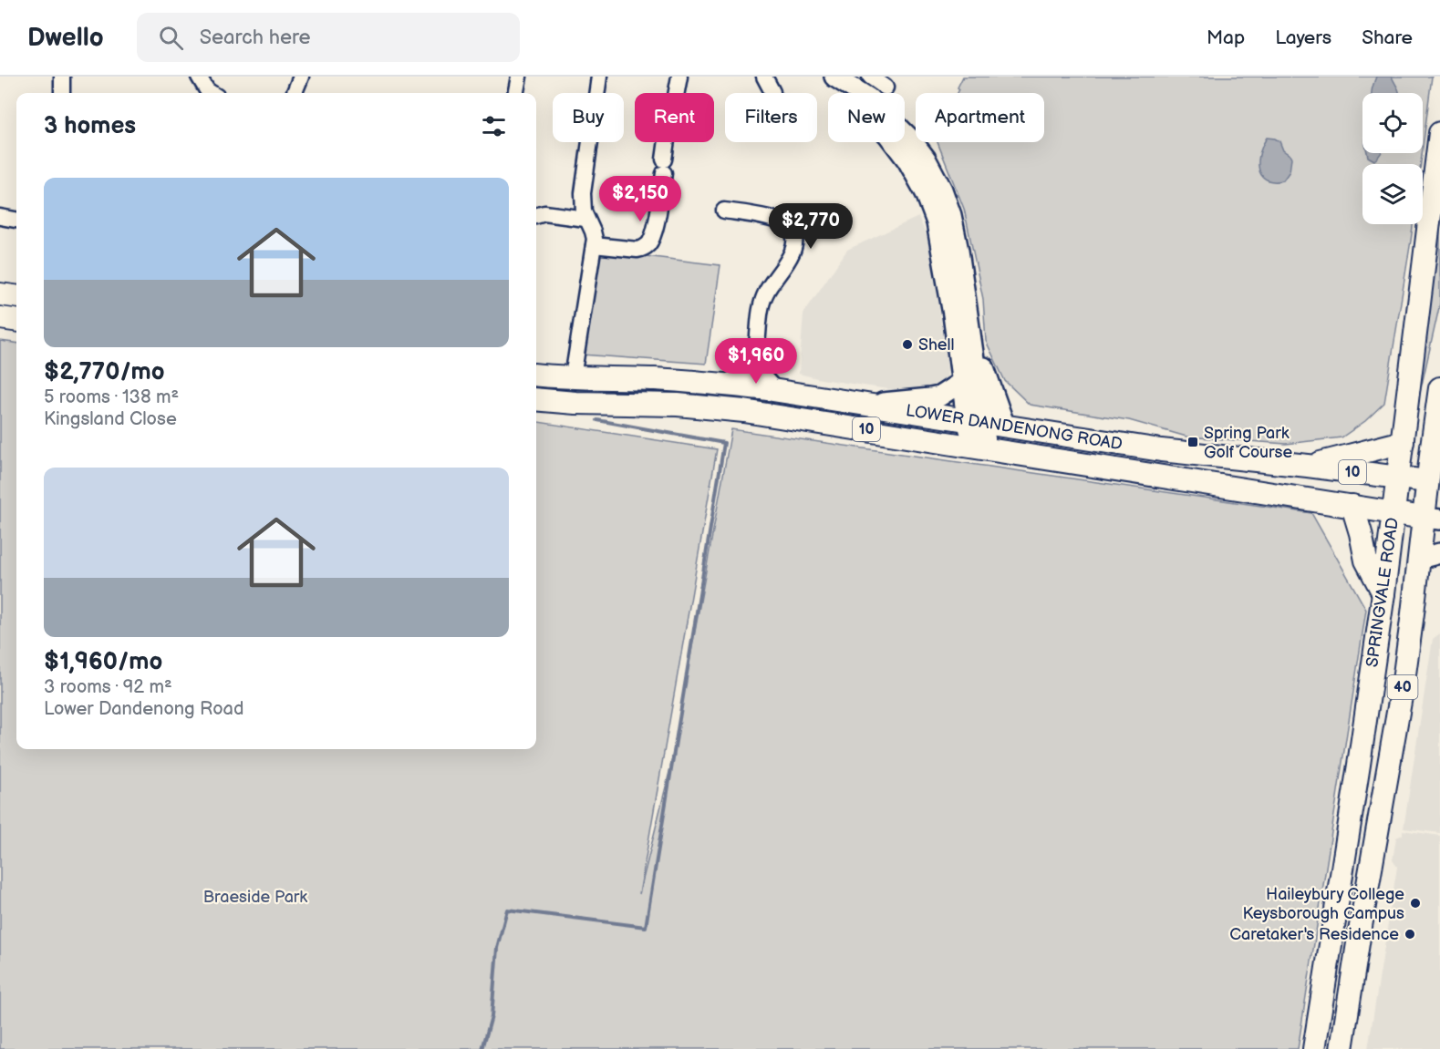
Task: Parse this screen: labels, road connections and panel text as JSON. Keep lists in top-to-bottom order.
{
  "streets": {
    "highway": [
      "LOWER DANDENONG ROAD",
      "10",
      "SPRINGVALE ROAD",
      "40"
    ]
  },
  "crossings": [
    ["LOWER DANDENONG ROAD", "10"],
    ["LOWER DANDENONG ROAD", "SPRINGVALE ROAD"],
    ["10", "SPRINGVALE ROAD"]
  ],
  "parks": ["Braeside Park"],
  "places": {
    "other": ["Shell", "Haileybury College Keysborough Campus", "Caretaker's Residence"],
    "transit": ["Spring Park Golf Course"]
  },
  "page": {
    "header": "Dwello",
    "search": "Search here",
    "nav": ["Map", "Layers", "Share"],
    "chip": [
      "Buy",
      "Rent",
      "Filters",
      "New",
      "Apartment"
    ],
    "heading": "3 homes",
    "list": [
      {
        "name": "$2,770/mo",
        "note": "5 rooms · 138 m² · Kingsland Close"
      },
      {
        "name": "$1,960/mo",
        "note": "3 rooms · 92 m² · Lower Dandenong Road"
      }
    ],
    "price": ["$2,150", "$2,770", "$1,960"]
  }
}
